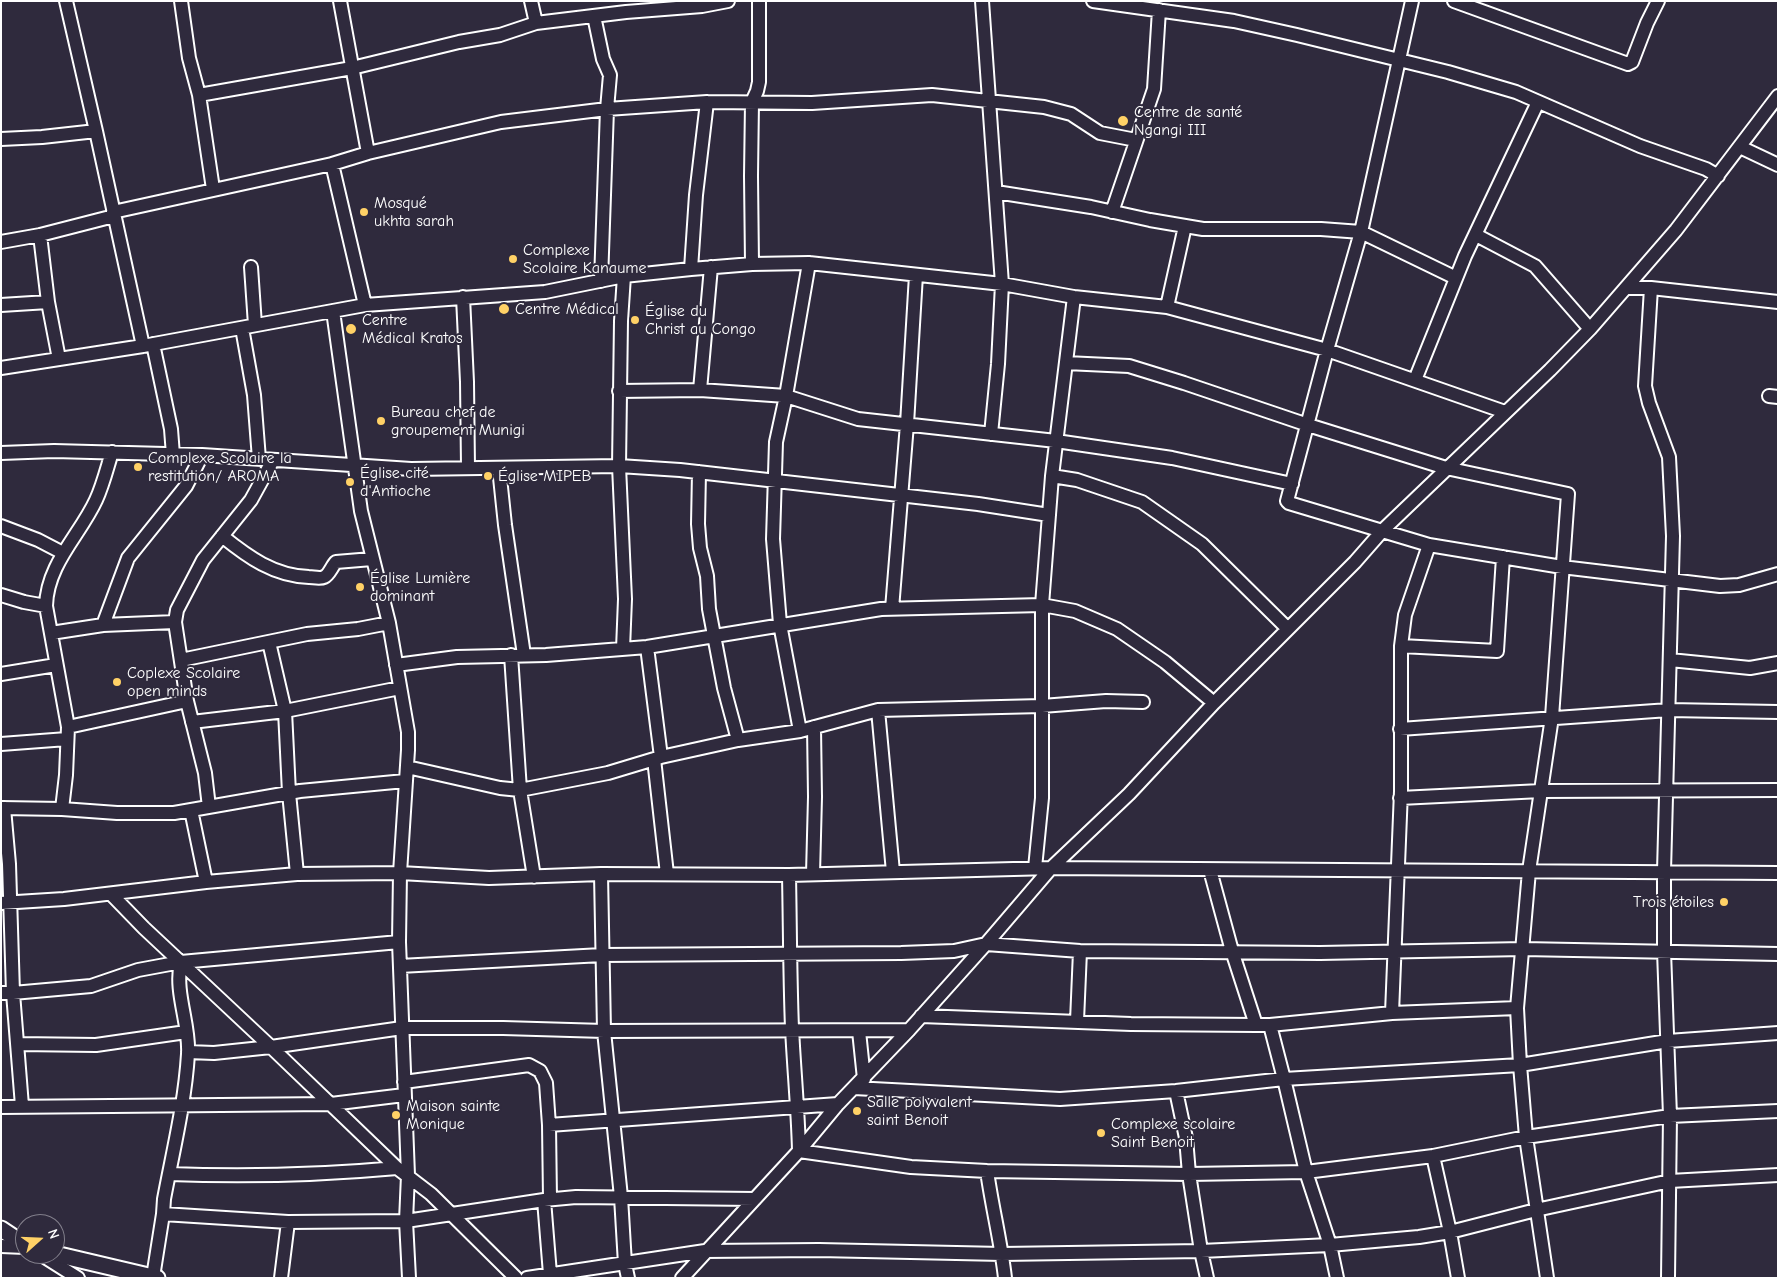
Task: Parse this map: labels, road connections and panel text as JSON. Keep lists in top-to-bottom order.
{
  "places": [
    "Centre de santé Ngangi III",
    "Mosqué ukhta sarah",
    "Complexe Scolaire Kanaume",
    "Centre Médical",
    "Église du Christ au Congo",
    "Centre Médical Kratos",
    "Bureau chef de groupement Munigi",
    "Complexe Scolaire la restitution/ AROMA",
    "Église MIPEB",
    "Église cité d'Antioche",
    "Église Lumière dominant",
    "Coplexe Scolaire open minds",
    "Trois étoiles",
    "Salle polyvalent saint Benoit",
    "Maison sainte Monique",
    "Complexe scolaire Saint Benoit"
  ],
  "north": "right"
}
